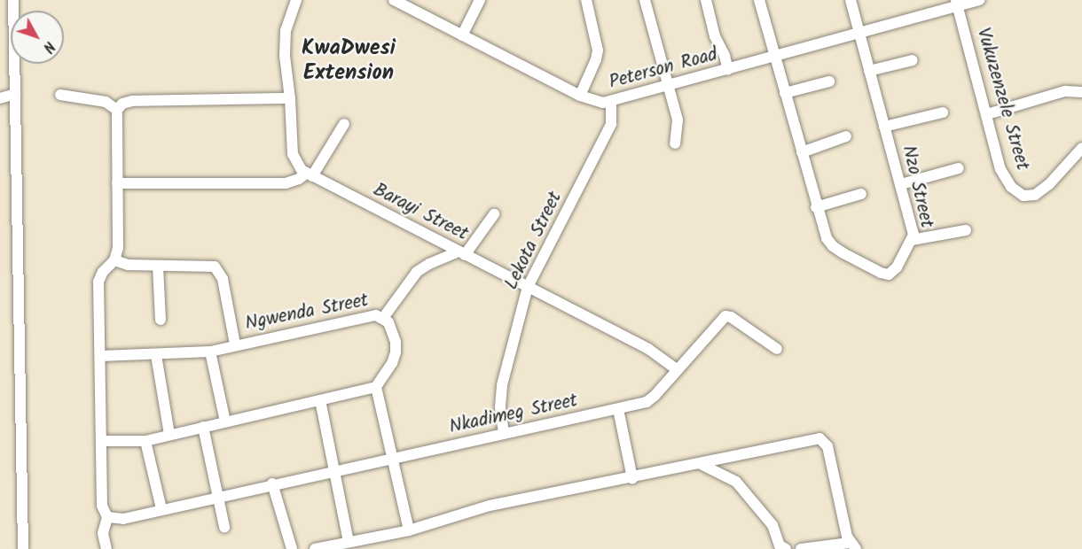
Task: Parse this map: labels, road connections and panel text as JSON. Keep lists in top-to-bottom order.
{
  "streets": {
    "street": [
      "Peterson Road",
      "Vukuzenzele Street",
      "Nzo Street",
      "Barayi Street",
      "Lekota Street",
      "Ngwenda Street",
      "Nkadimeg Street"
    ]
  },
  "crossings": [
    ["Peterson Road", "Vukuzenzele Street"],
    ["Peterson Road", "Nzo Street"],
    ["Peterson Road", "Lekota Street"],
    ["Barayi Street", "Lekota Street"],
    ["Barayi Street", "Nkadimeg Street"],
    ["Lekota Street", "Nkadimeg Street"]
  ],
  "districts": ["KwaDwesi Extension"],
  "north": "bottom right"
}
